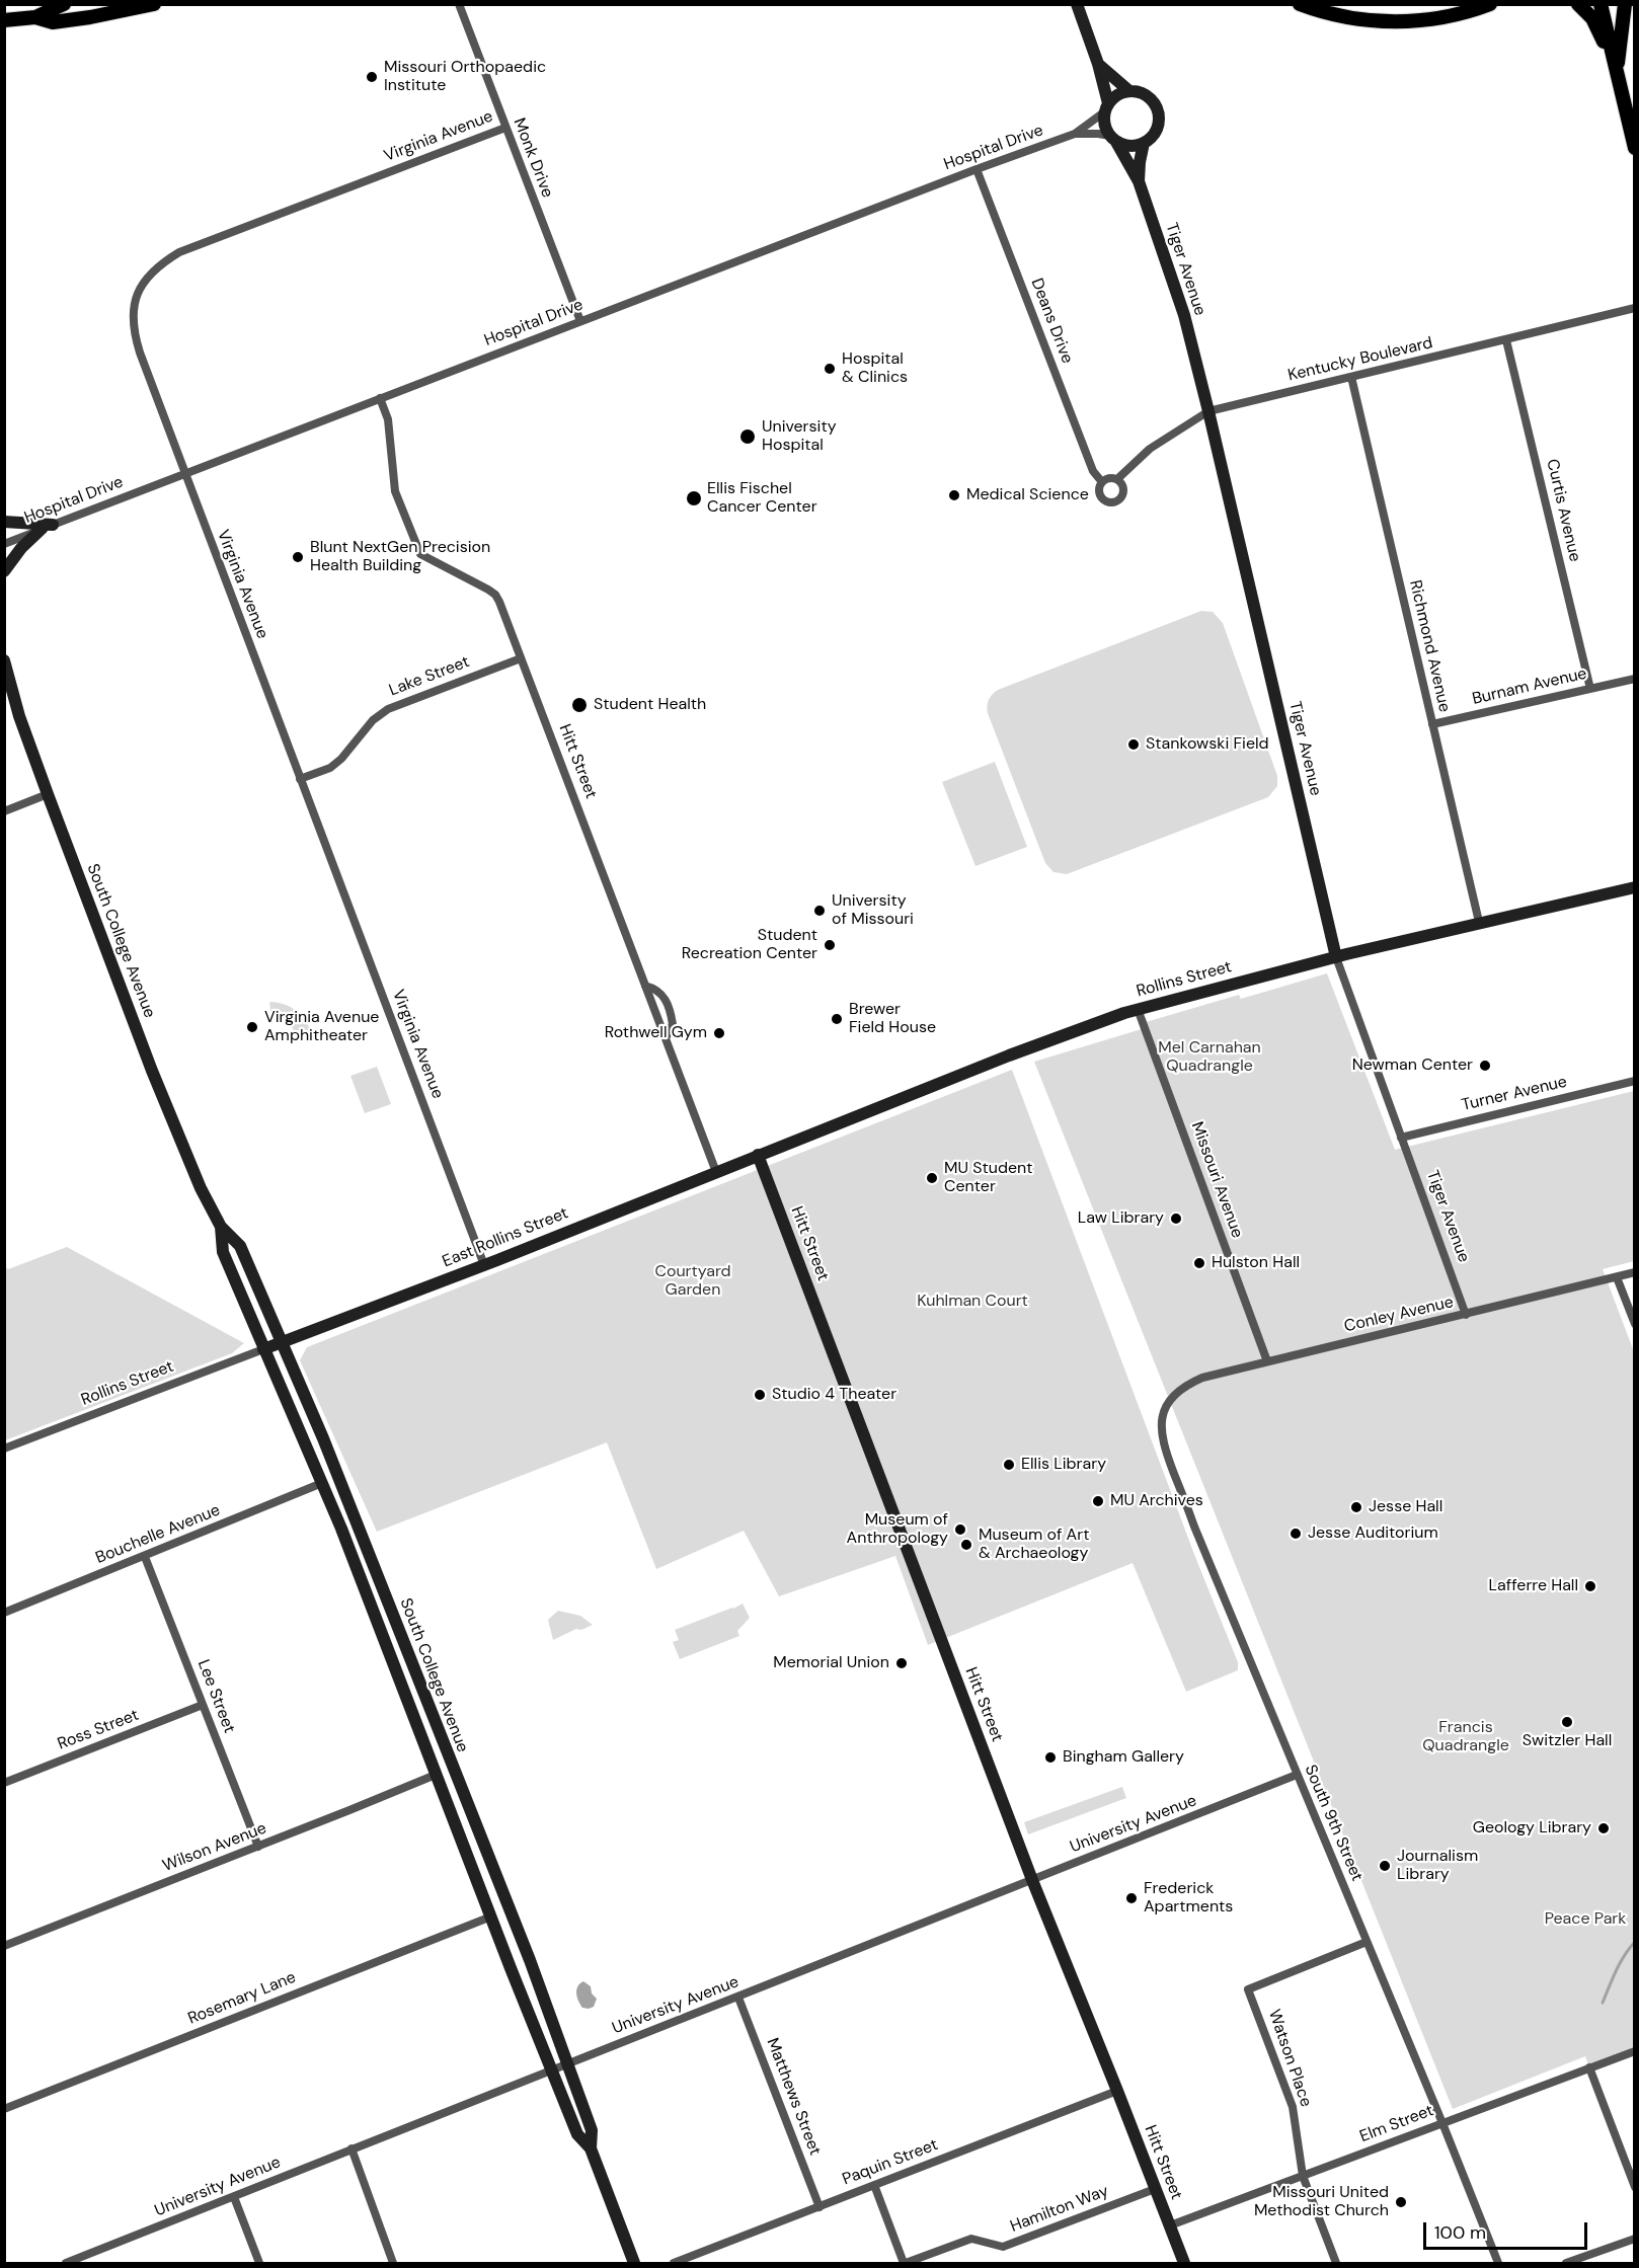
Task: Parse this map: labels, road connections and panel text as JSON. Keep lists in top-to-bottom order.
{
  "streets": {
    "street": [
      "Virginia Avenue",
      "Hospital Drive",
      "Monk Drive",
      "Tiger Avenue",
      "Deans Drive",
      "Kentucky Boulevard",
      "Curtis Avenue",
      "Richmond Avenue",
      "Lake Street",
      "Burnam Avenue",
      "Hitt Street",
      "South College Avenue",
      "Rollins Street",
      "Turner Avenue",
      "Missouri Avenue",
      "East Rollins Street",
      "Conley Avenue",
      "Bouchelle Avenue",
      "Lee Street",
      "Ross Street",
      "South 9th Street",
      "University Avenue",
      "Wilson Avenue",
      "Rosemary Lane",
      "Watson Place",
      "Matthews Street",
      "Elm Street",
      "Paquin Street",
      "Hamilton Way"
    ]
  },
  "crossings": [
    ["Virginia Avenue", "Hospital Drive"],
    ["Virginia Avenue", "Monk Drive"],
    ["Virginia Avenue", "Lake Street"],
    ["Virginia Avenue", "East Rollins Street"],
    ["Hospital Drive", "Monk Drive"],
    ["Hospital Drive", "Tiger Avenue"],
    ["Hospital Drive", "Deans Drive"],
    ["Hospital Drive", "Hitt Street"],
    ["Tiger Avenue", "Kentucky Boulevard"],
    ["Tiger Avenue", "Rollins Street"],
    ["Tiger Avenue", "Turner Avenue"],
    ["Tiger Avenue", "Conley Avenue"],
    ["Deans Drive", "Kentucky Boulevard"],
    ["Kentucky Boulevard", "Curtis Avenue"],
    ["Kentucky Boulevard", "Richmond Avenue"],
    ["Curtis Avenue", "Burnam Avenue"],
    ["Richmond Avenue", "Burnam Avenue"],
    ["Richmond Avenue", "Rollins Street"],
    ["Lake Street", "Hitt Street"],
    ["Hitt Street", "Rollins Street"],
    ["Hitt Street", "East Rollins Street"],
    ["Hitt Street", "University Avenue"],
    ["Hitt Street", "Elm Street"],
    ["Hitt Street", "Paquin Street"],
    ["Hitt Street", "Hamilton Way"],
    ["South College Avenue", "Rollins Street"],
    ["South College Avenue", "East Rollins Street"],
    ["South College Avenue", "Bouchelle Avenue"],
    ["South College Avenue", "University Avenue"],
    ["South College Avenue", "Wilson Avenue"],
    ["South College Avenue", "Rosemary Lane"],
    ["Rollins Street", "Missouri Avenue"],
    ["Rollins Street", "East Rollins Street"],
    ["Missouri Avenue", "Conley Avenue"],
    ["Conley Avenue", "South 9th Street"],
    ["Bouchelle Avenue", "Lee Street"],
    ["Lee Street", "Ross Street"],
    ["Lee Street", "Wilson Avenue"],
    ["South 9th Street", "University Avenue"],
    ["South 9th Street", "Watson Place"],
    ["South 9th Street", "Elm Street"],
    ["University Avenue", "Matthews Street"],
    ["Watson Place", "Elm Street"],
    ["Matthews Street", "Paquin Street"]
  ],
  "parks": [
    "Mel Carnahan Quadrangle",
    "Courtyard Garden",
    "Kuhlman Court",
    "Francis Quadrangle",
    "Peace Park"
  ],
  "places": [
    "Missouri Orthopaedic Institute",
    "Hospital & Clinics",
    "University Hospital",
    "Medical Science",
    "Ellis Fischel Cancer Center",
    "Blunt NextGen Precision Health Building",
    "Student Health",
    "Stankowski Field",
    "University of Missouri",
    "Student Recreation Center",
    "Brewer Field House",
    "Virginia Avenue Amphitheater",
    "Rothwell Gym",
    "Newman Center",
    "MU Student Center",
    "Law Library",
    "Hulston Hall",
    "Studio 4 Theater",
    "Ellis Library",
    "MU Archives",
    "Jesse Hall",
    "Museum of Anthropology",
    "Jesse Auditorium",
    "Museum of Art & Archaeology",
    "Lafferre Hall",
    "Memorial Union",
    "Switzler Hall",
    "Bingham Gallery",
    "Geology Library",
    "Journalism Library",
    "Frederick Apartments",
    "Missouri United Methodist Church"
  ],
  "scale_bar": "100 m"
}
